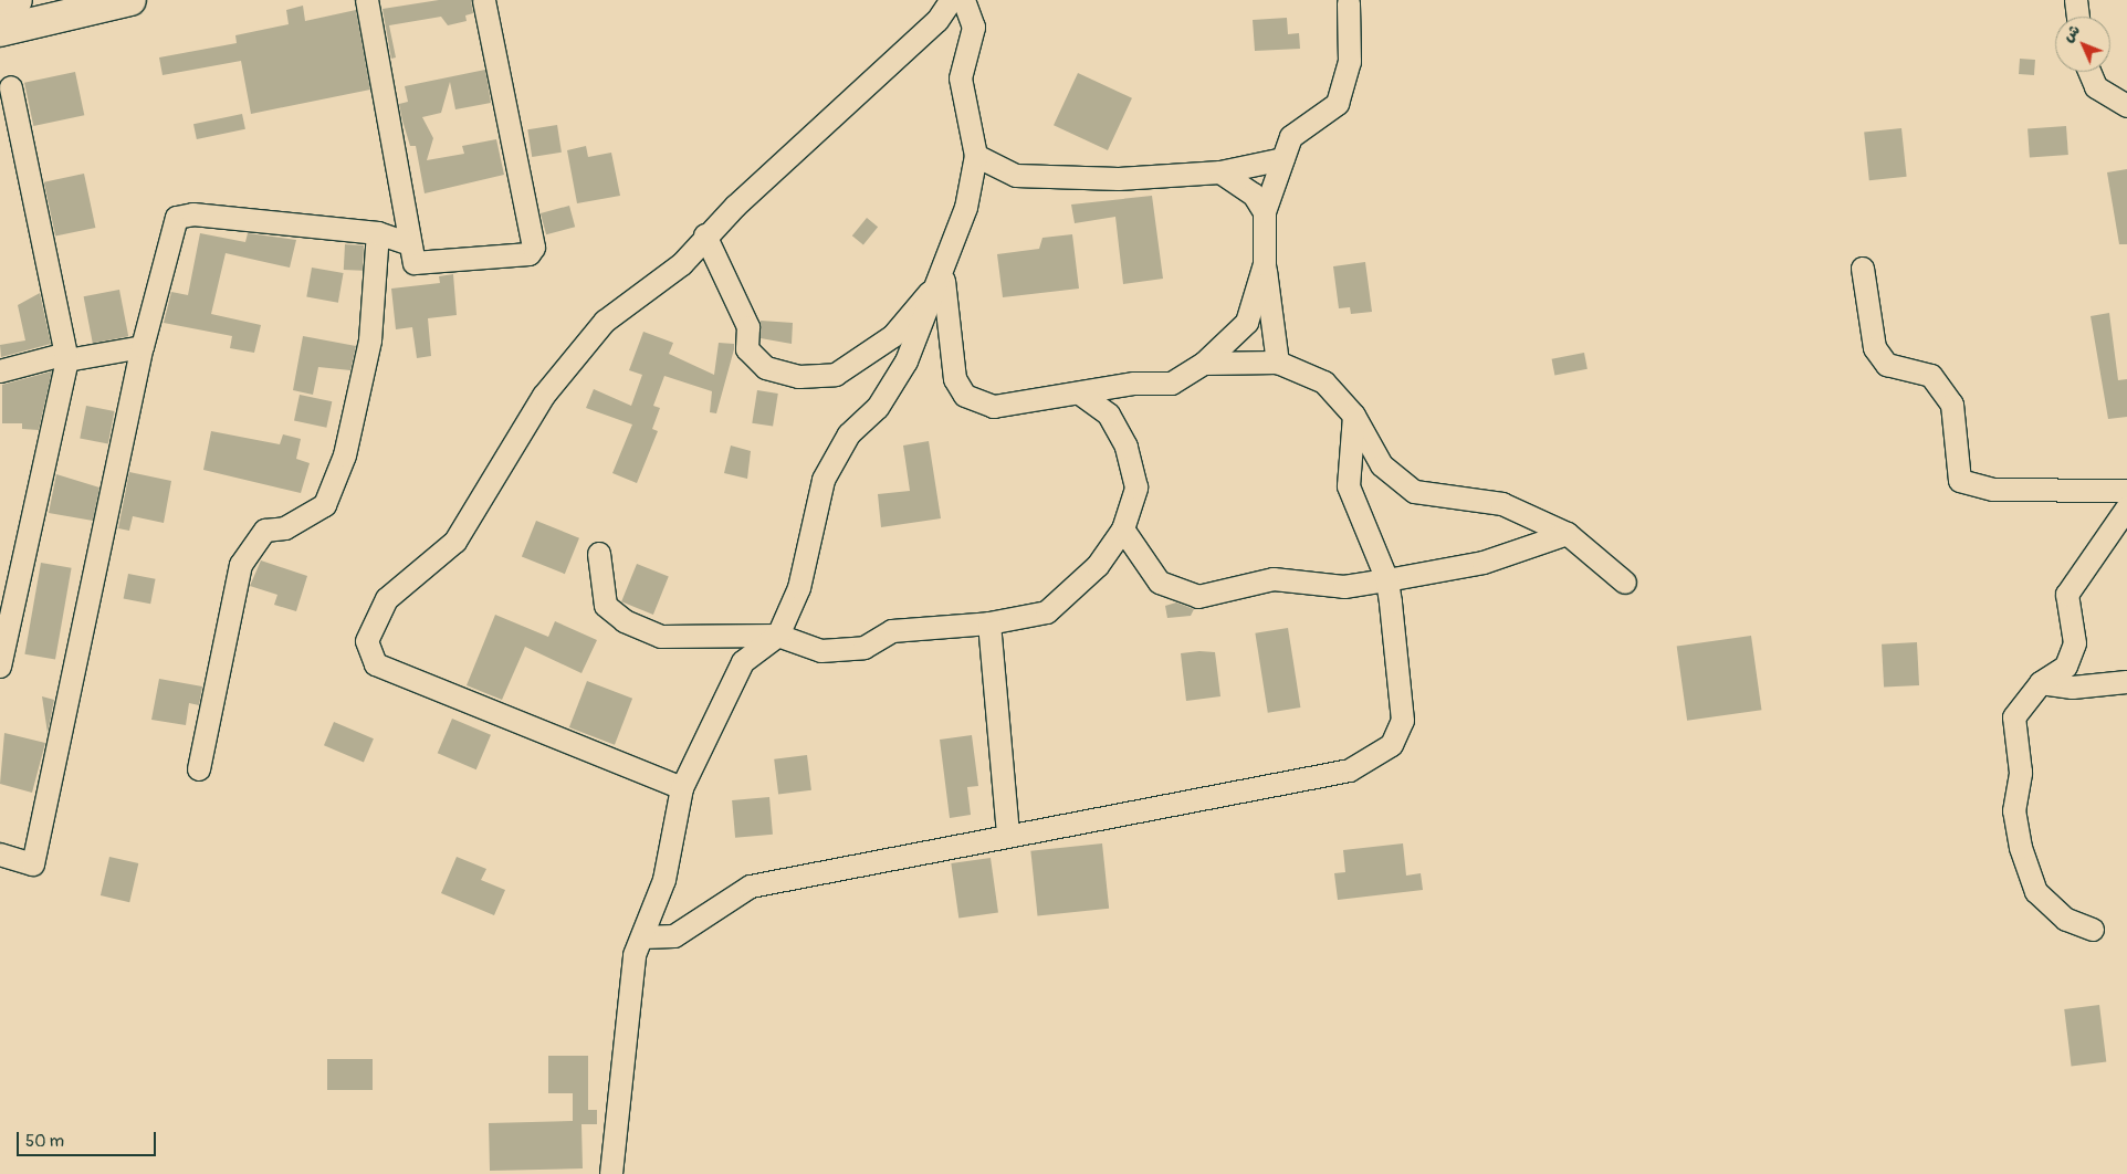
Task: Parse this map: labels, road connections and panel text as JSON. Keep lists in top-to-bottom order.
{
  "scale_bar": "50 m",
  "north": "top left"
}
